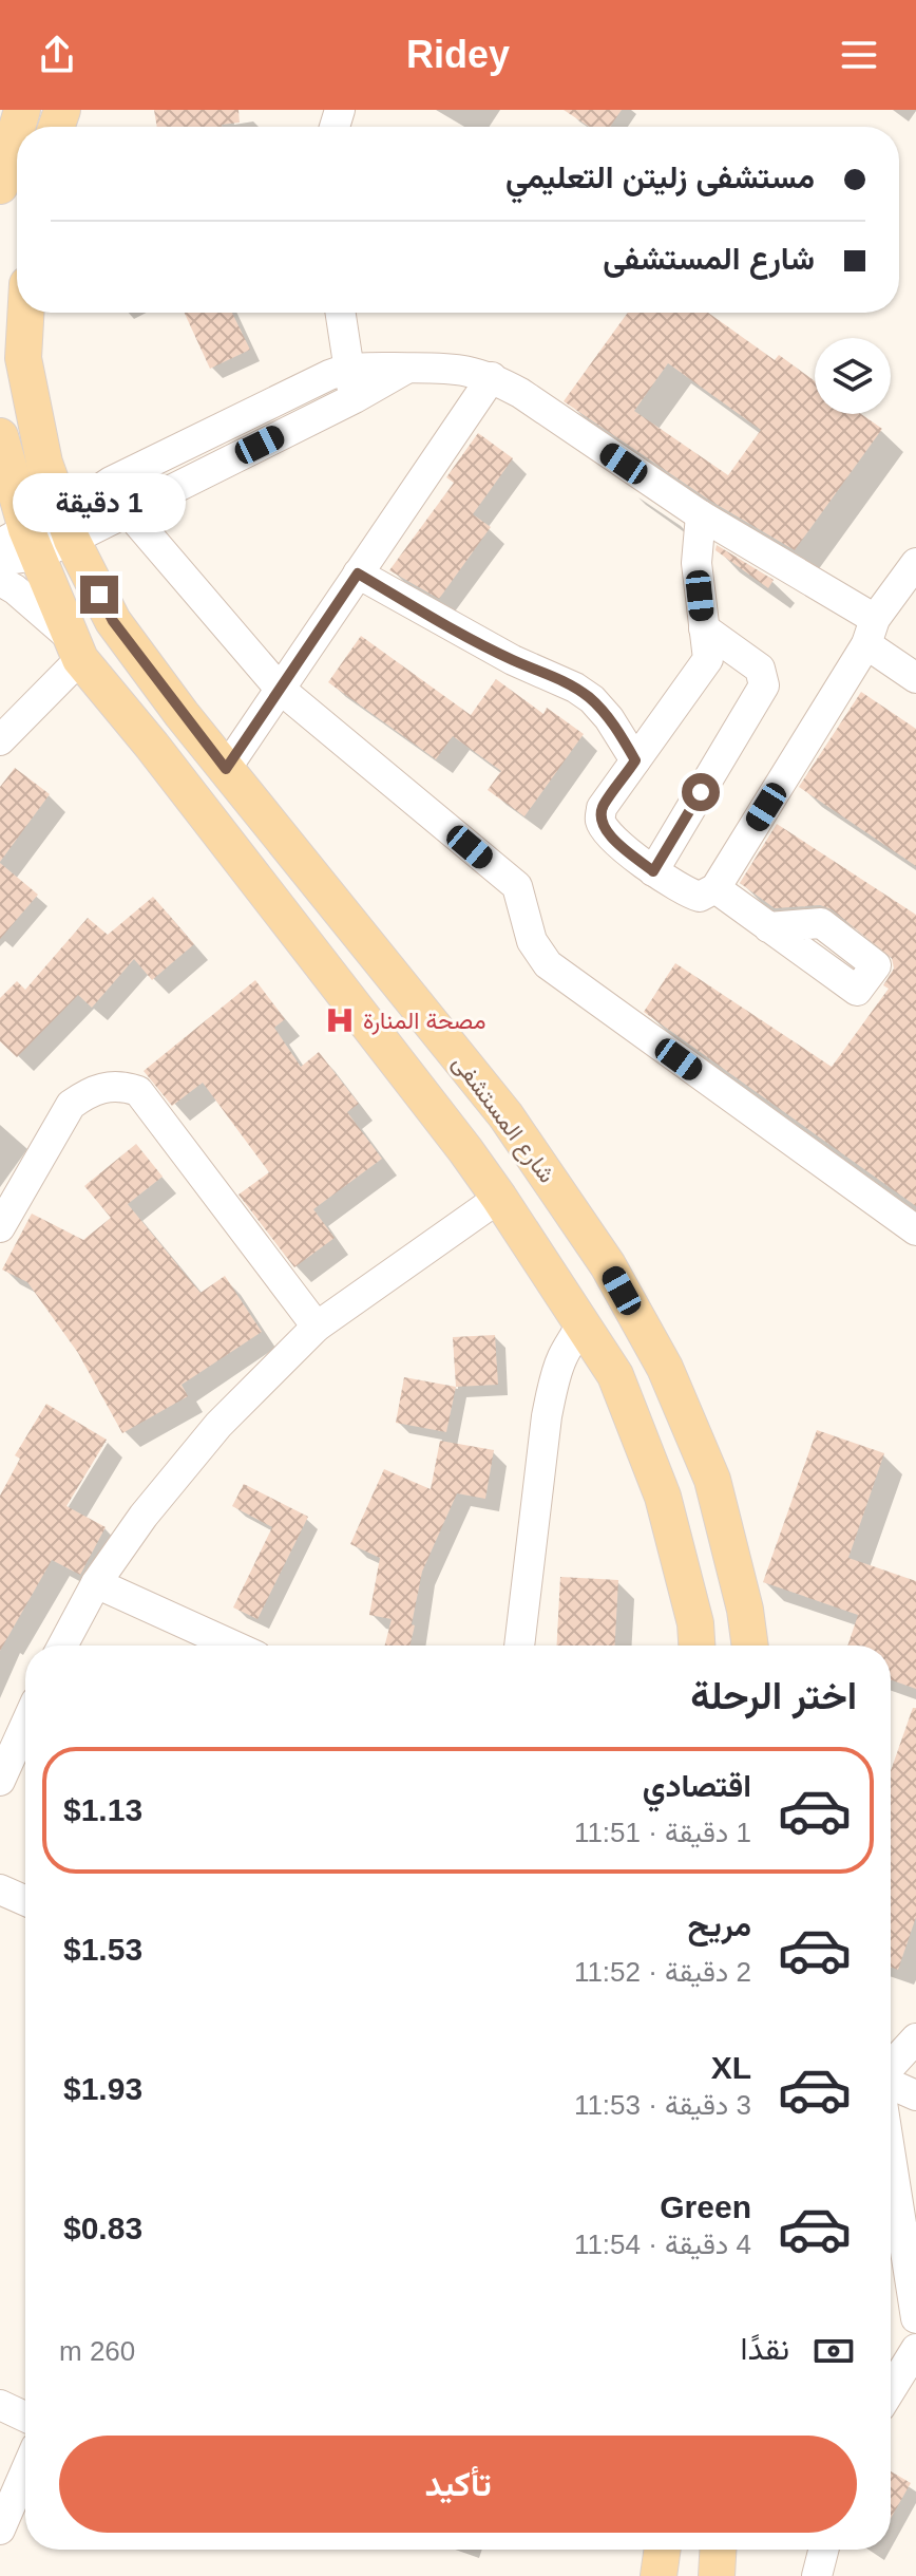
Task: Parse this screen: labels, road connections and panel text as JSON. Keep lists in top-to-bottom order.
{
  "streets": {
    "main road": ["شارع المستشفى"]
  },
  "places": {
    "hospital": ["مصحة المنارة"]
  },
  "page": {
    "header": "Ridey",
    "banner": ["مستشفى زليتن التعليمي", "شارع المستشفى"],
    "bubble": "1 دقيقة",
    "heading": "اختر الرحلة",
    "list": [
      {
        "name": "اقتصادي",
        "note": "1 دقيقة · 11:51",
        "value": "$1.13"
      },
      {
        "name": "مريح",
        "note": "2 دقيقة · 11:52",
        "value": "$1.53"
      },
      {
        "name": "XL",
        "note": "3 دقيقة · 11:53",
        "value": "$1.93"
      },
      {
        "name": "Green",
        "note": "4 دقيقة · 11:54",
        "value": "$0.83"
      }
    ],
    "pay": ["نقدًا", "260 m"],
    "buttons": "تأكيد"
  }
}
